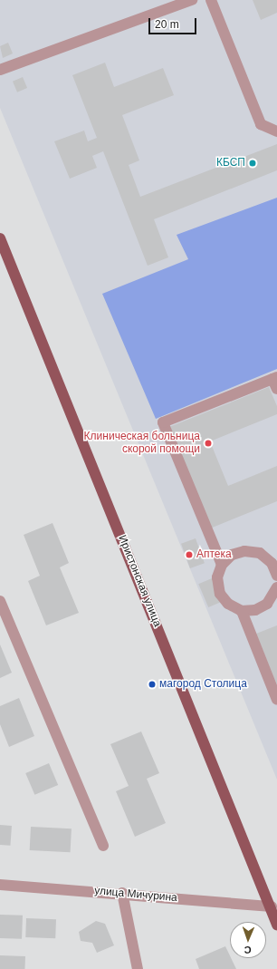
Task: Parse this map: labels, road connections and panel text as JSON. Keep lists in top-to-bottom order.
{
  "streets": {
    "main road": ["Иристонская улица"],
    "street": ["улица Мичурина"]
  },
  "crossings": [
    ["Иристонская улица", "улица Мичурина"]
  ],
  "places": [
    "КБСП",
    "Клиническая больница скорой помощи",
    "Аптека",
    "магород Столица"
  ],
  "scale_bar": "20 m",
  "north": "bottom"
}
